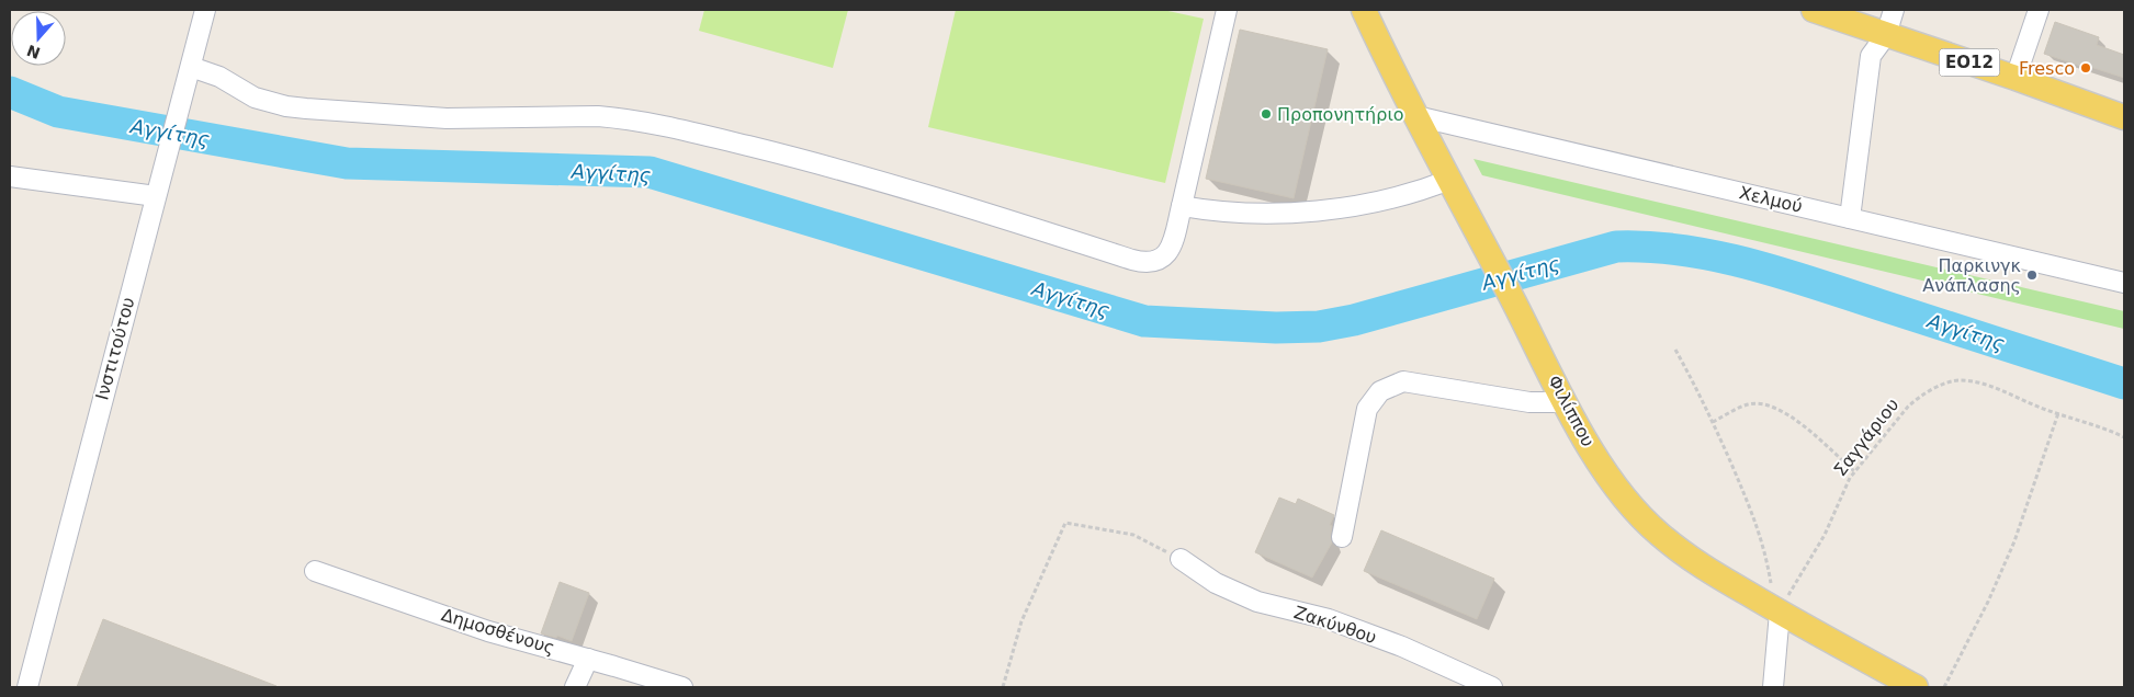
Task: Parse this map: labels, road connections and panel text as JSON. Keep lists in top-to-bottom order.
{
  "streets": {
    "main road": ["ΕΟ12", "Φιλίππου"],
    "street": [
      "Χελμού",
      "Ινστιτούτου",
      "Ζακύνθου",
      "Δημοσθένους"
    ],
    "path": ["Σαγγάριου"]
  },
  "crossings": [
    ["Χελμού", "Φιλίππου"],
    ["Φιλίππου", "Σαγγάριου"]
  ],
  "water": ["Αγγίτης"],
  "places": ["Fresco", "Προπονητήριο", "Παρκινγκ Ανάπλασης"],
  "north": "bottom"
}
